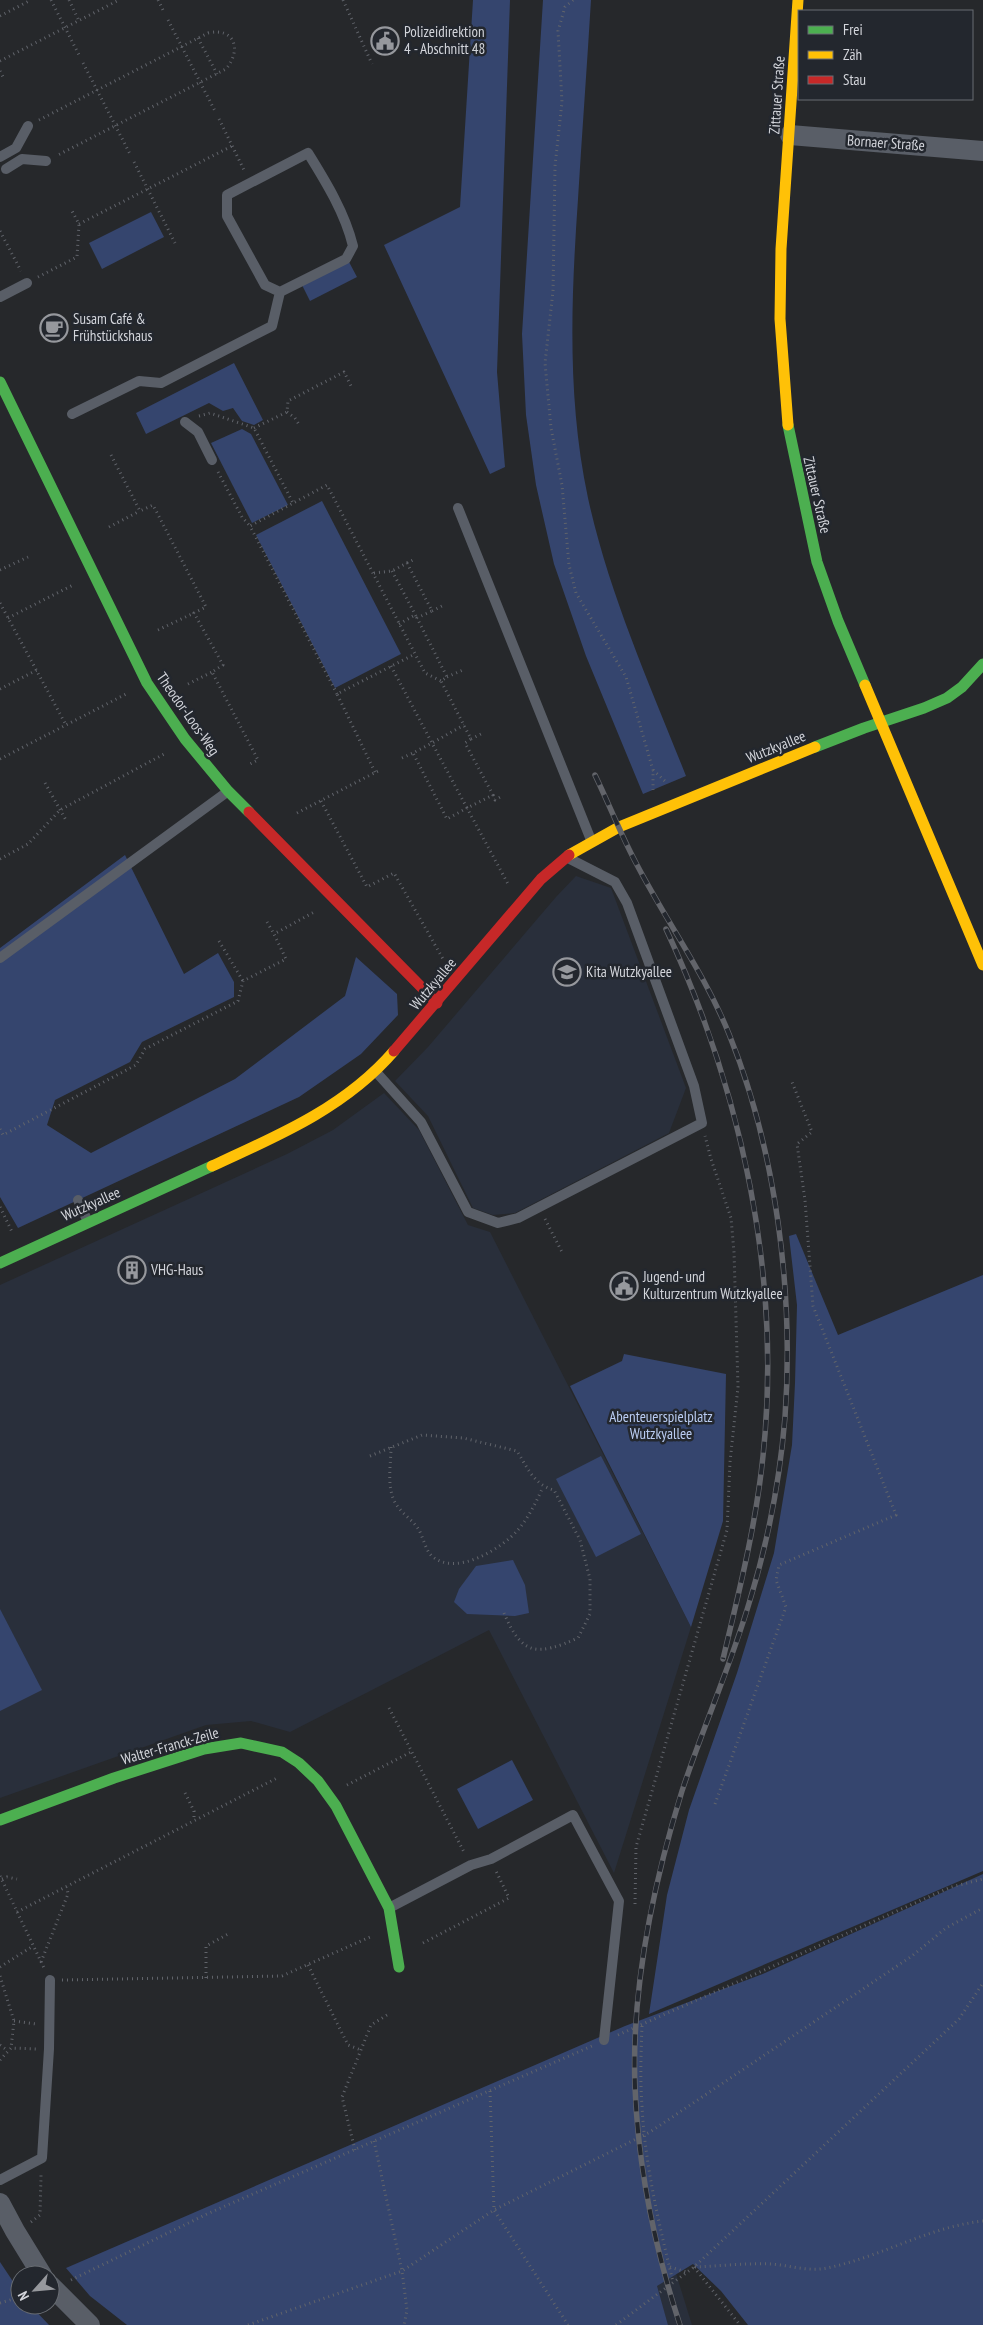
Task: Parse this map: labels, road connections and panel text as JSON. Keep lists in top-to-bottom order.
{
  "streets": {
    "street": [
      "Zittauer Straße",
      "Bornaer Straße",
      "Theodor-Loos-Weg",
      "Wutzkyallee",
      "Walter-Franck-Zeile"
    ]
  },
  "crossings": [
    ["Zittauer Straße", "Bornaer Straße"],
    ["Zittauer Straße", "Wutzkyallee"],
    ["Theodor-Loos-Weg", "Wutzkyallee"]
  ],
  "parks": ["Abenteuerspielplatz Wutzkyallee"],
  "places": {
    "public building": ["Polizeidirektion 4 - Abschnitt 48", "Jugend- und Kulturzentrum Wutzkyallee"],
    "cafe": ["Susam Café & Frühstückshaus"],
    "school or university": ["Kita Wutzkyallee"],
    "building": ["VHG-Haus"]
  },
  "legend": ["Frei", "Zäh", "Stau"],
  "north": "bottom left"
}
